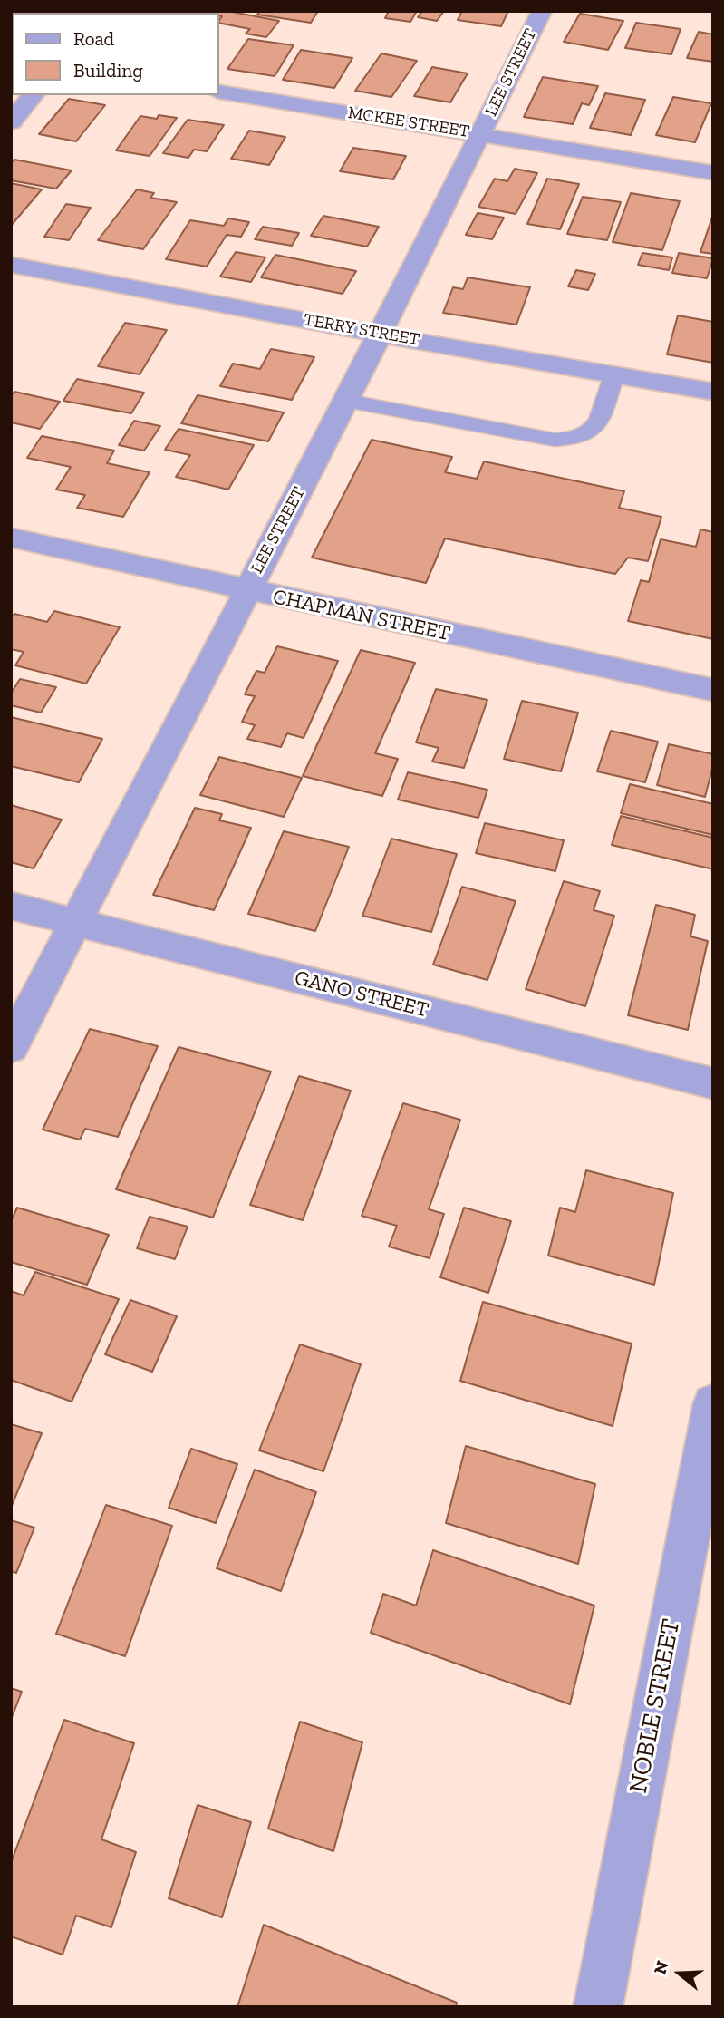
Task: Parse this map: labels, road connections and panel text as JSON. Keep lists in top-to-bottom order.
{
  "streets": {
    "street": [
      "LEE STREET",
      "MCKEE STREET",
      "TERRY STREET",
      "CHAPMAN STREET",
      "GANO STREET",
      "NOBLE STREET"
    ]
  },
  "crossings": [
    ["LEE STREET", "MCKEE STREET"],
    ["LEE STREET", "TERRY STREET"],
    ["LEE STREET", "CHAPMAN STREET"],
    ["LEE STREET", "GANO STREET"]
  ],
  "legend": ["Road", "Building"],
  "north": "left"
}
